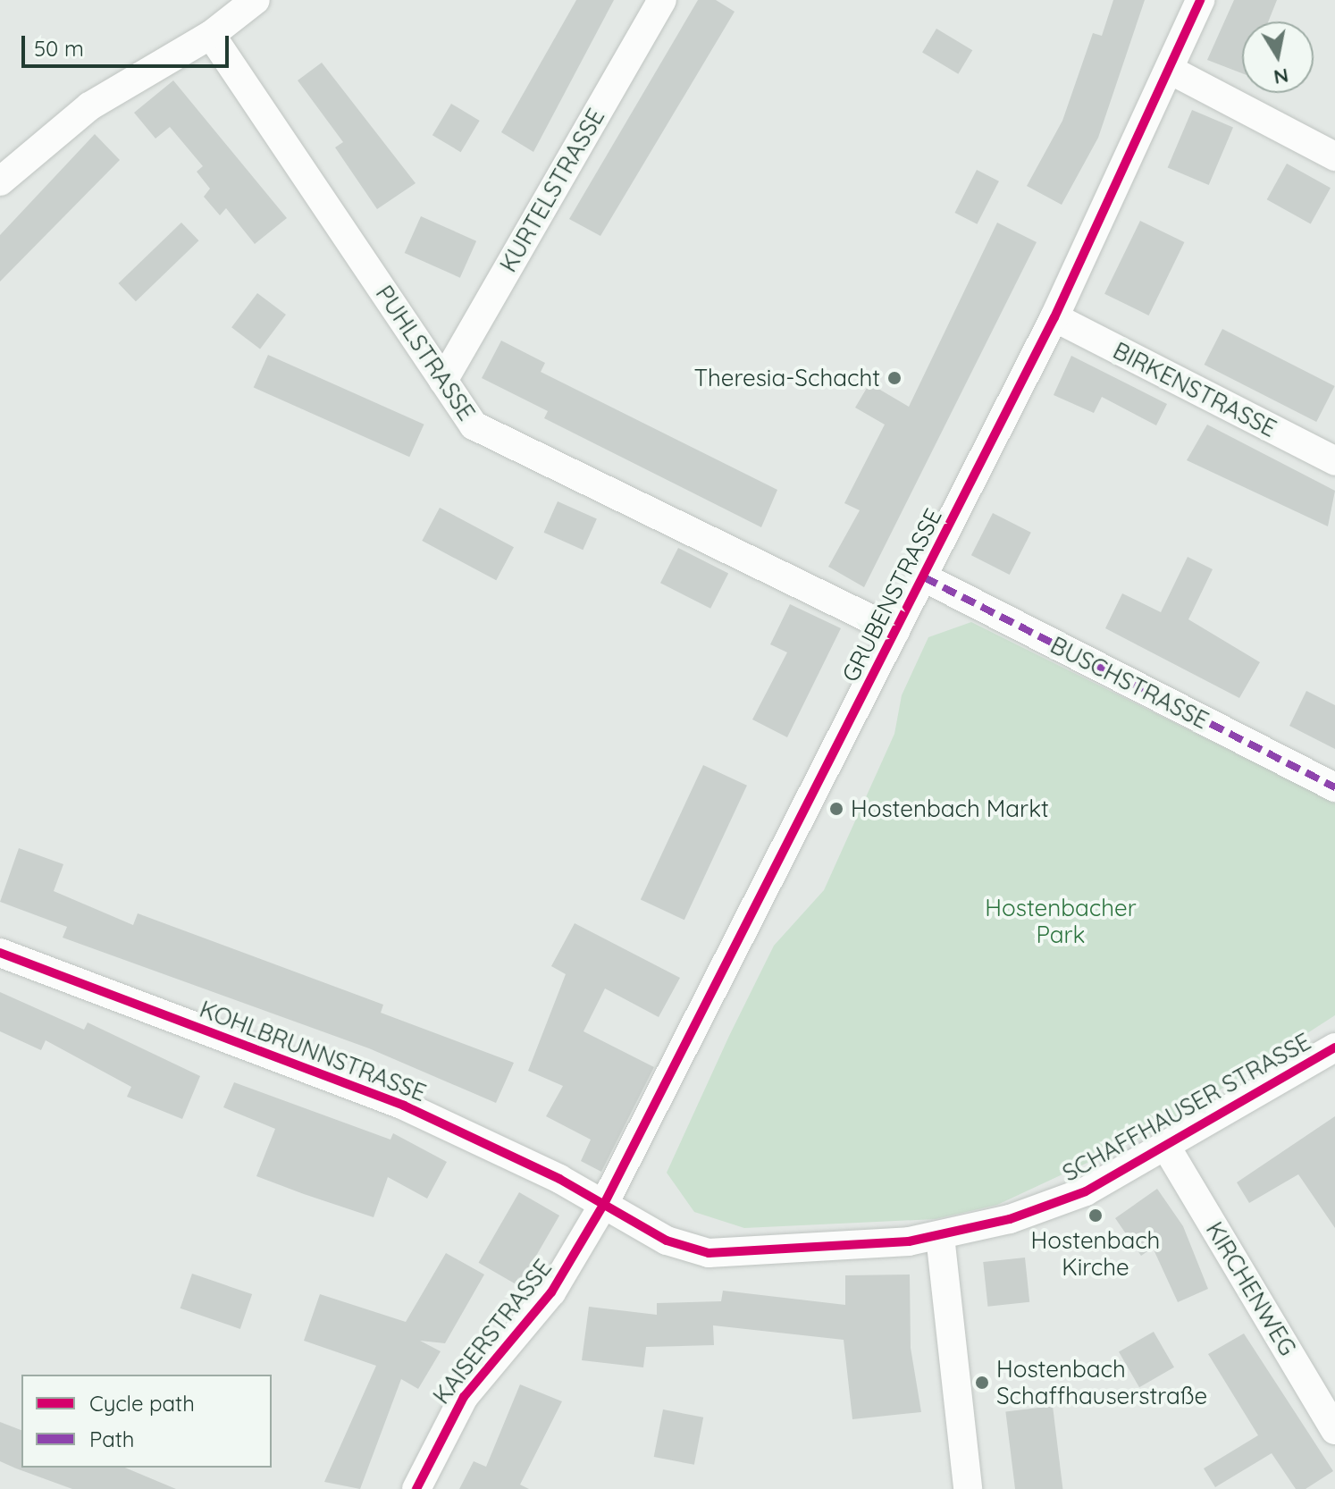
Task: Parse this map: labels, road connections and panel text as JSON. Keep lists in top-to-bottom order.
{
  "streets": {
    "street": [
      "KURTELSTRASSE",
      "PUHLSTRASSE",
      "BIRKENSTRASSE",
      "GRUBENSTRASSE",
      "BUSCHSTRASSE",
      "KOHLBRUNNSTRASSE",
      "SCHAFFHAUSER STRASSE",
      "KIRCHENWEG",
      "KAISERSTRASSE"
    ]
  },
  "crossings": [
    ["KURTELSTRASSE", "PUHLSTRASSE"],
    ["PUHLSTRASSE", "GRUBENSTRASSE"],
    ["BIRKENSTRASSE", "GRUBENSTRASSE"],
    ["GRUBENSTRASSE", "BUSCHSTRASSE"],
    ["GRUBENSTRASSE", "KOHLBRUNNSTRASSE"],
    ["GRUBENSTRASSE", "SCHAFFHAUSER STRASSE"],
    ["GRUBENSTRASSE", "KAISERSTRASSE"],
    ["KOHLBRUNNSTRASSE", "SCHAFFHAUSER STRASSE"],
    ["KOHLBRUNNSTRASSE", "KAISERSTRASSE"],
    ["SCHAFFHAUSER STRASSE", "KIRCHENWEG"],
    ["SCHAFFHAUSER STRASSE", "KAISERSTRASSE"]
  ],
  "parks": ["Hostenbacher Park"],
  "places": [
    "Theresia-Schacht",
    "Hostenbach Markt",
    "Hostenbach Kirche",
    "Hostenbach Schaffhauserstraße"
  ],
  "legend": ["Cycle path", "Path"],
  "scale_bar": "50 m",
  "north": "bottom"
}
